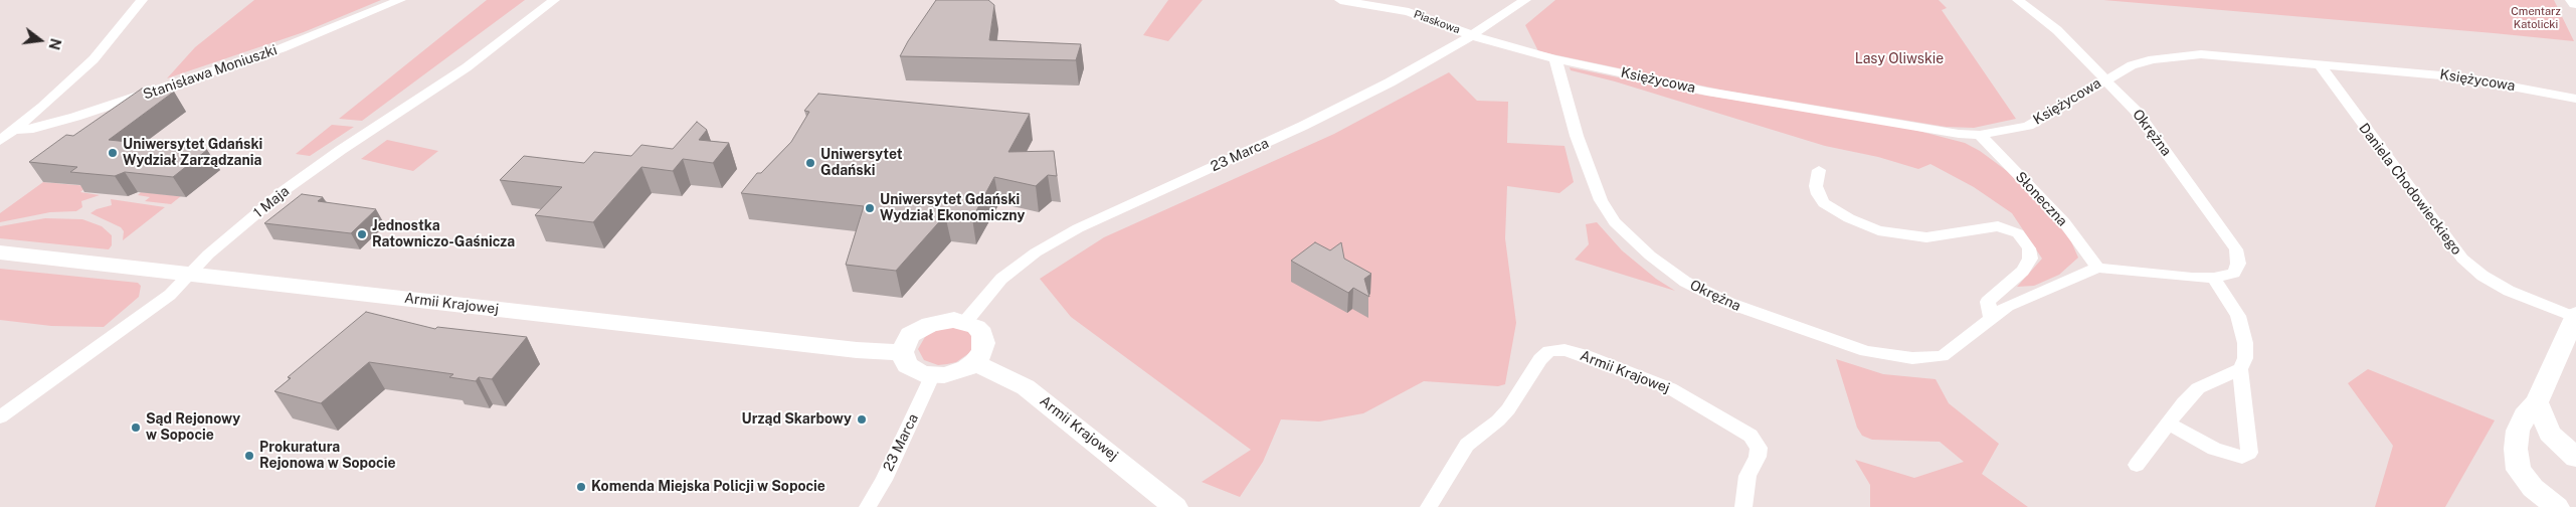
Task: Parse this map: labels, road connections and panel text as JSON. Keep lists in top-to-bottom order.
{
  "streets": {
    "street": [
      "Piaskowa",
      "Stanisława Moniuszki",
      "Księżycowa",
      "Okrężna",
      "23 Marca",
      "Daniela Chodowieckiego",
      "Słoneczna",
      "1 Maja",
      "Armii Krajowej"
    ]
  },
  "crossings": [
    ["Piaskowa", "Księżycowa"],
    ["Piaskowa", "23 Marca"],
    ["Księżycowa", "Okrężna"],
    ["Księżycowa", "23 Marca"],
    ["Księżycowa", "Daniela Chodowieckiego"],
    ["Księżycowa", "Słoneczna"],
    ["Okrężna", "Słoneczna"],
    ["23 Marca", "Armii Krajowej"],
    ["1 Maja", "Armii Krajowej"]
  ],
  "parks": ["Cmentarz Katolicki", "Lasy Oliwskie"],
  "places": [
    "Uniwersytet Gdański Wydział Zarządzania",
    "Uniwersytet Gdański",
    "Uniwersytet Gdański Wydział Ekonomiczny",
    "Jednostka Ratowniczo-Gaśnicza",
    "Urząd Skarbowy",
    "Sąd Rejonowy w Sopocie",
    "Prokuratura Rejonowa w Sopocie",
    "Komenda Miejska Policji w Sopocie"
  ],
  "north": "right"
}
